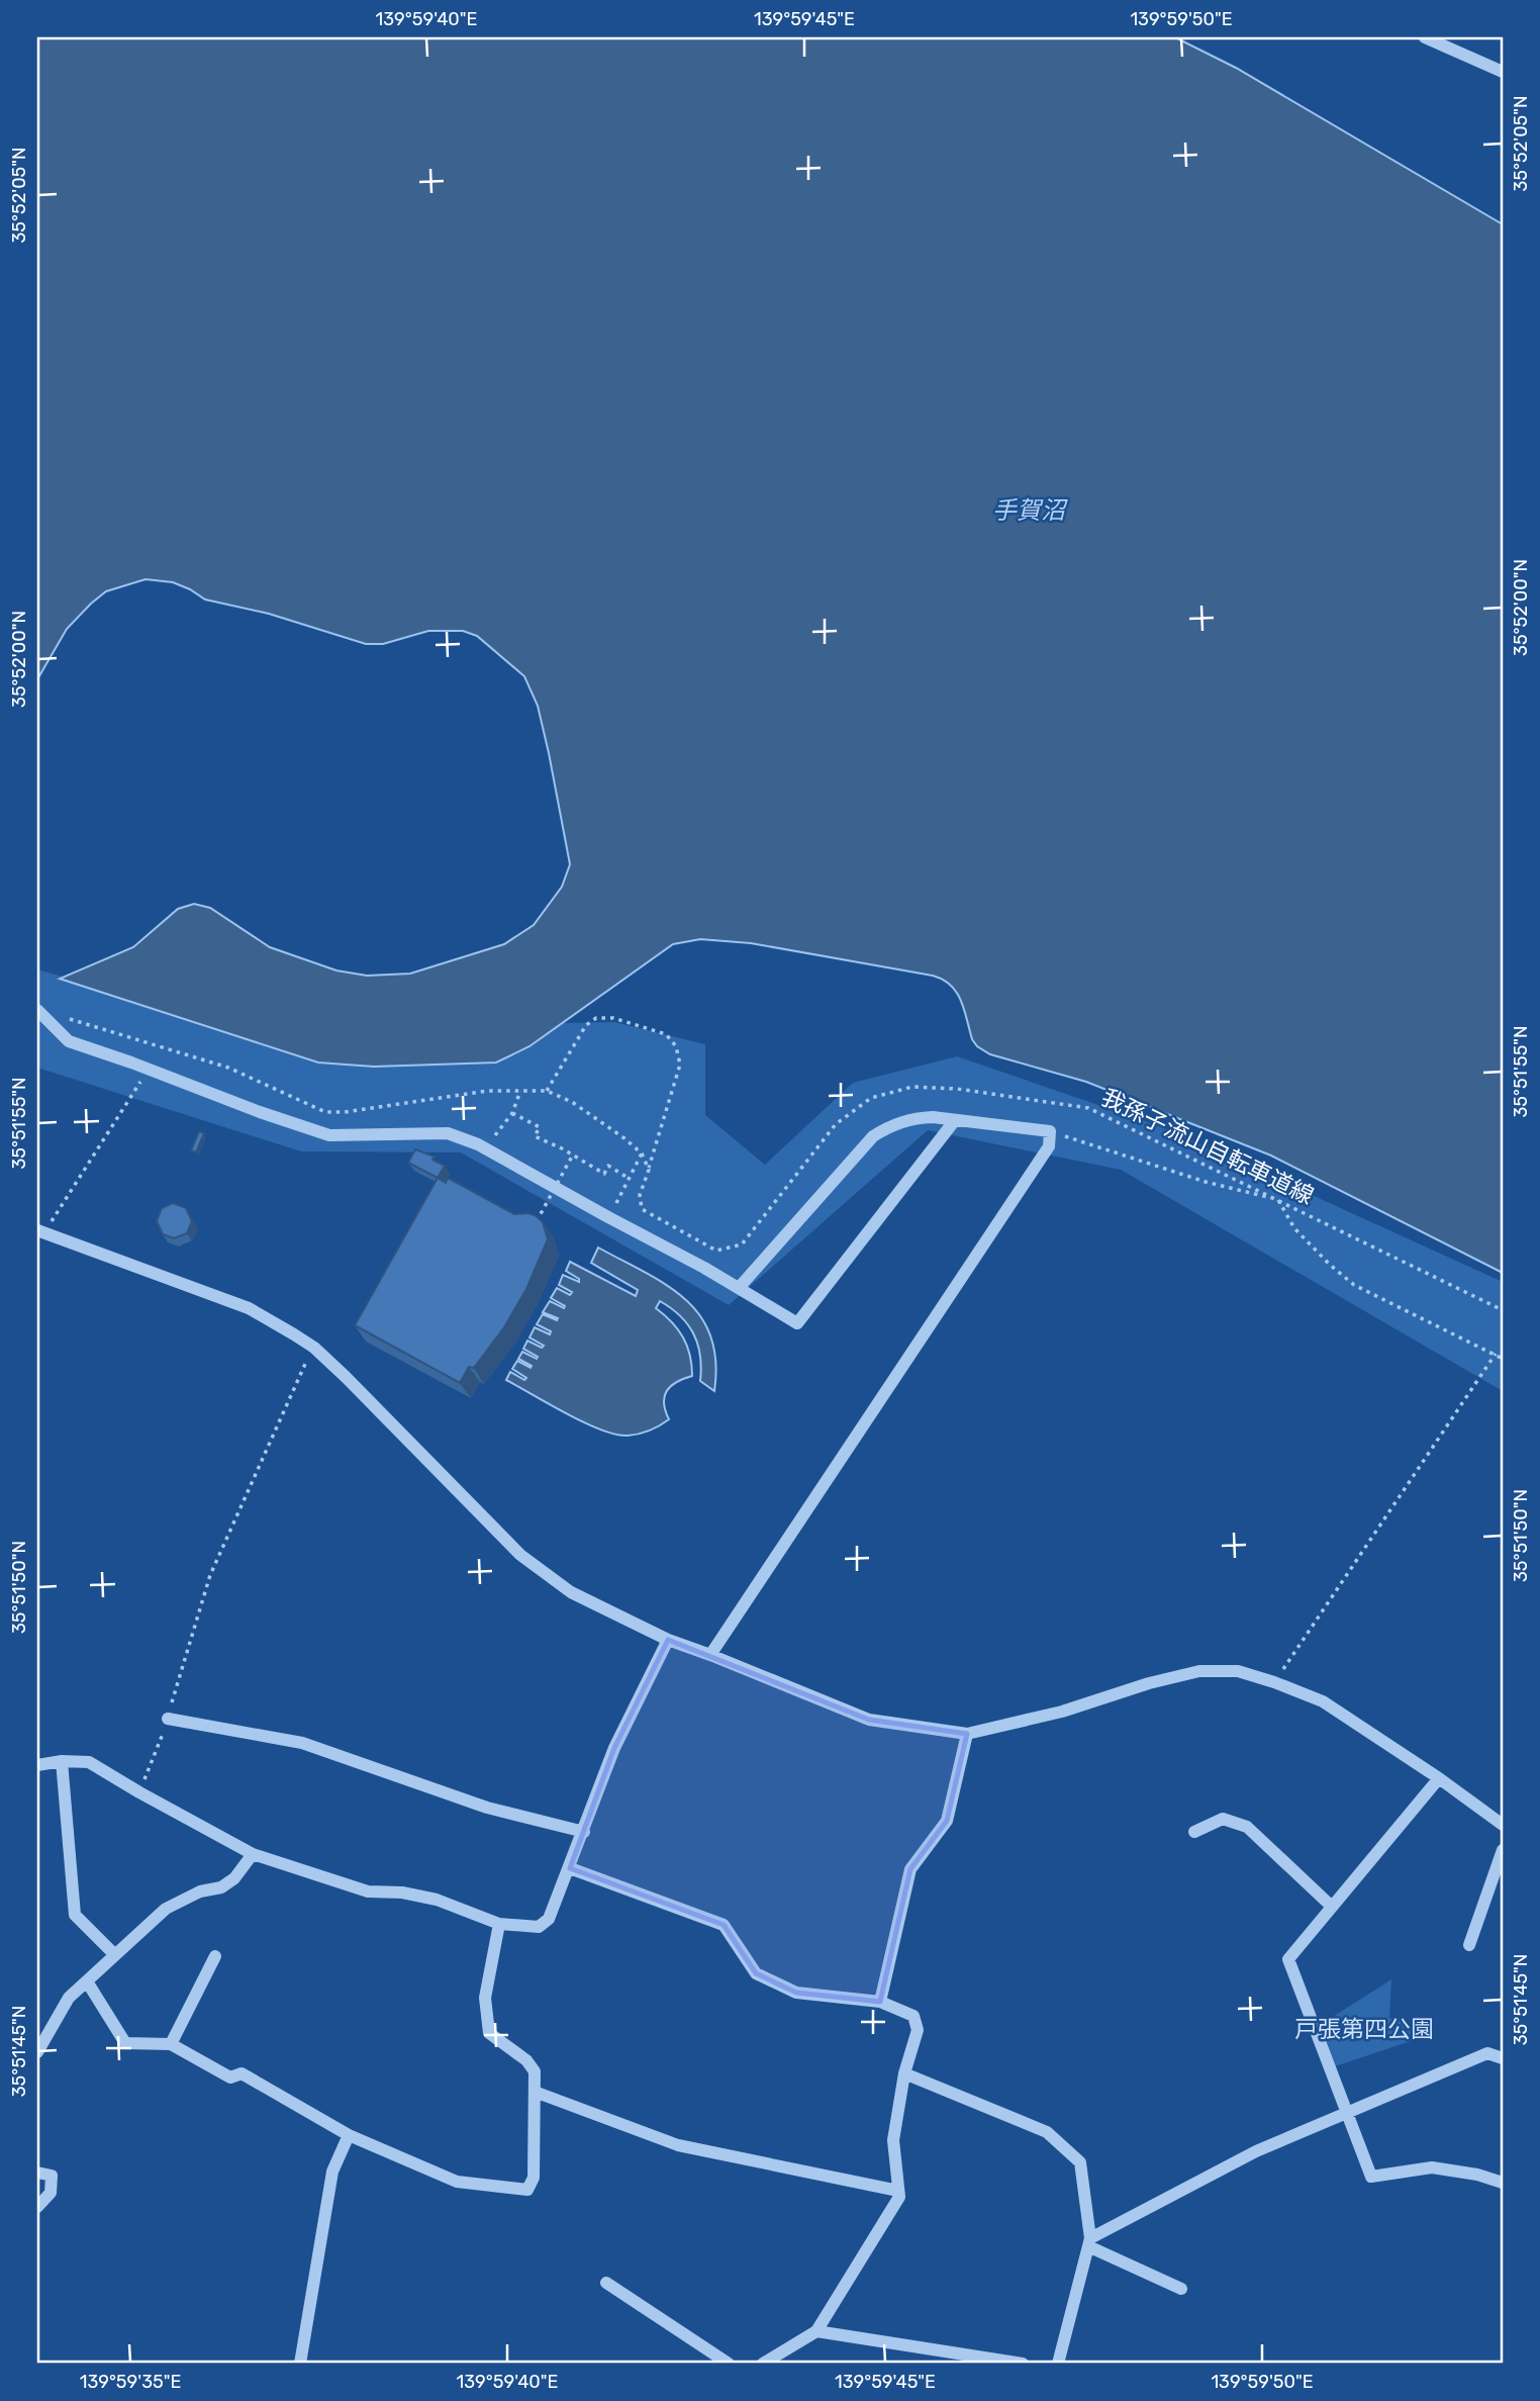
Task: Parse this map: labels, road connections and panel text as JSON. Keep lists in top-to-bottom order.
{
  "streets": {
    "path": ["我孫子流山自転車道線"]
  },
  "water": ["手賀沼"],
  "parks": ["戸張第四公園"],
  "coordinates": [
    "139°59'40\"E",
    "139°59'45\"E",
    "139°59'50\"E",
    "35°52'05\"N",
    "35°52'00\"N",
    "35°51'55\"N",
    "35°51'50\"N",
    "35°51'45\"N",
    "139°59'35\"E"
  ]
}
